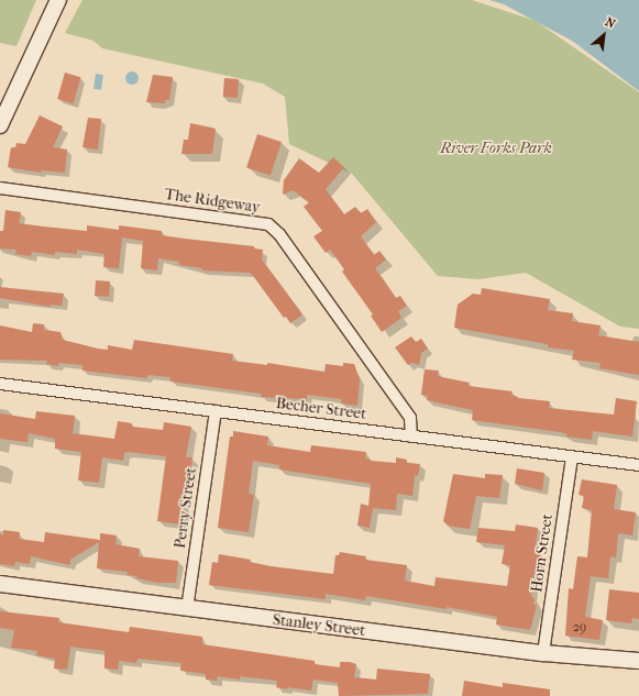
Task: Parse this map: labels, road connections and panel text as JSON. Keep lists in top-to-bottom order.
{
  "streets": {
    "main road": ["Stanley Street"],
    "street": [
      "The Ridgeway",
      "Becher Street",
      "Perry Street",
      "Horn Street"
    ]
  },
  "crossings": [
    ["The Ridgeway", "Becher Street"],
    ["Becher Street", "Perry Street"],
    ["Becher Street", "Horn Street"],
    ["Perry Street", "Stanley Street"],
    ["Horn Street", "Stanley Street"]
  ],
  "parks": ["River Forks Park"],
  "house_numbers": ["29"],
  "north": "top right"
}
